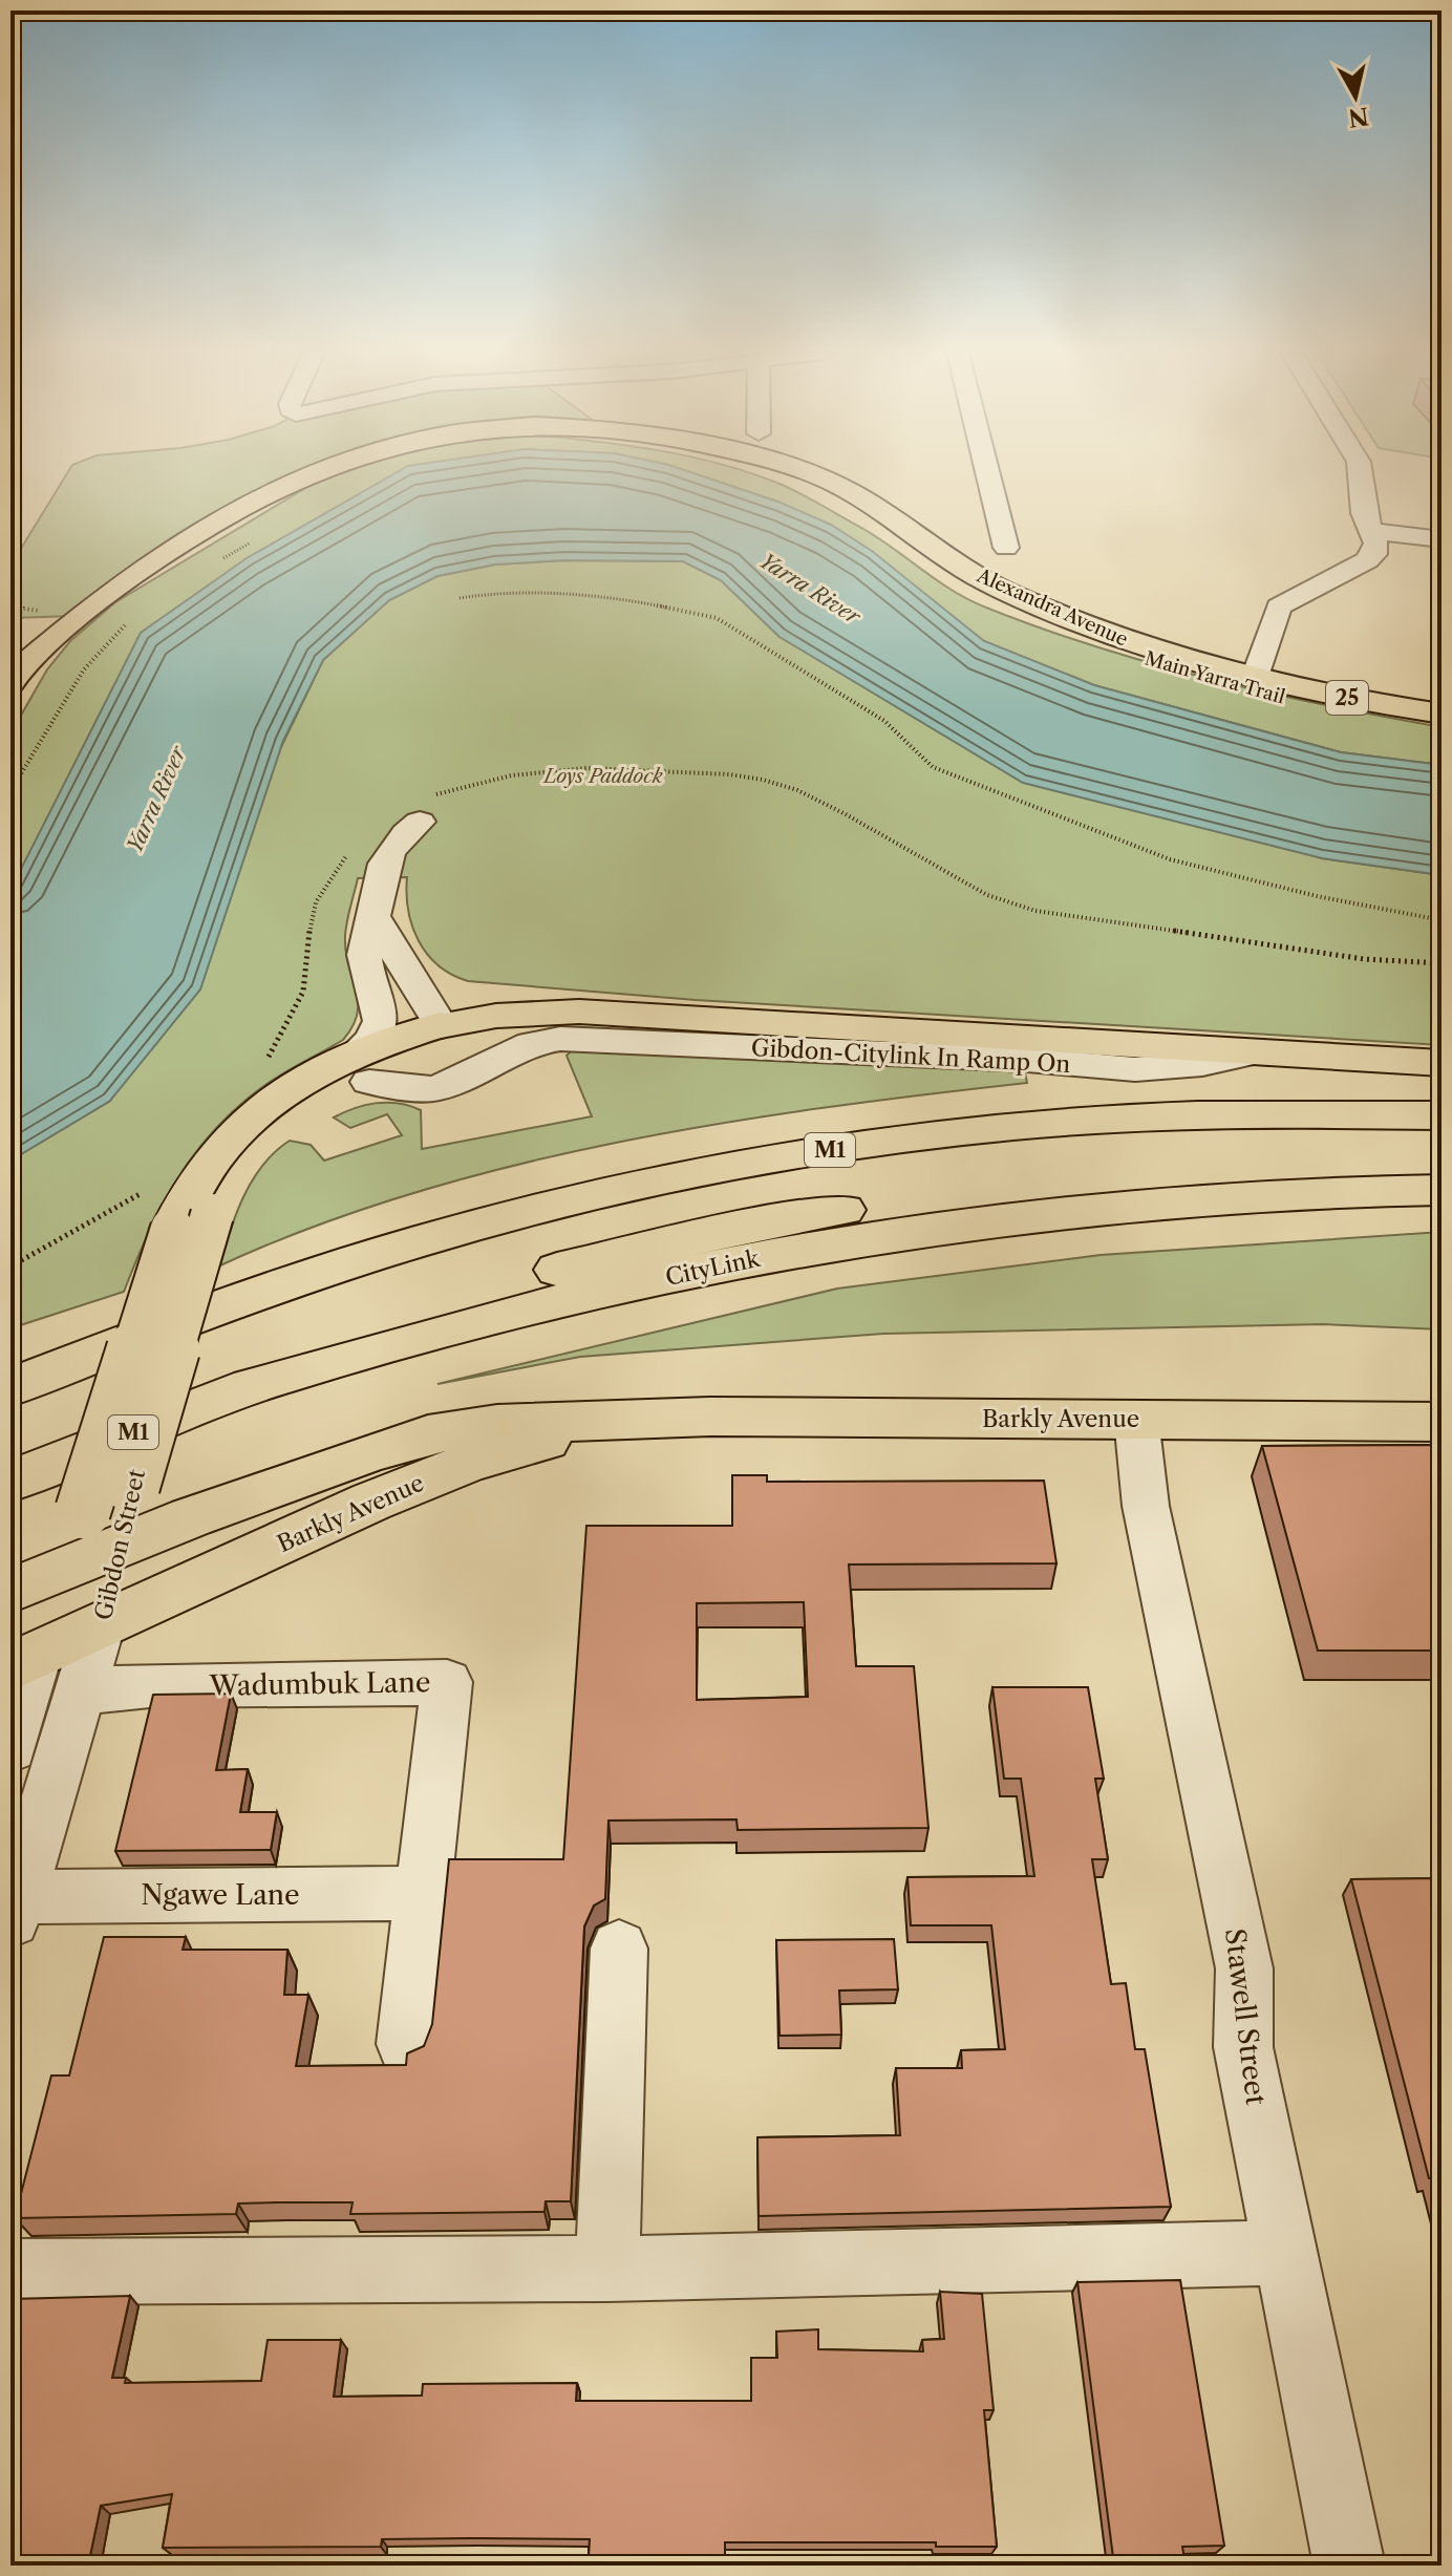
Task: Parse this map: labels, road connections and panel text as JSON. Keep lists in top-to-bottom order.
{
  "streets": {
    "main road": [
      "Alexandra Avenue",
      "25",
      "M1",
      "CityLink",
      "Barkly Avenue",
      "Gibdon Street"
    ],
    "street": [
      "Gibdon-Citylink In Ramp On",
      "Wadumbuk Lane",
      "Ngawe Lane",
      "Stawell Street"
    ]
  },
  "crossings": [
    ["Gibdon-Citylink In Ramp On", "Gibdon Street"],
    ["M1", "CityLink"],
    ["Barkly Avenue", "Gibdon Street"],
    ["Barkly Avenue", "Stawell Street"],
    ["Gibdon Street", "Wadumbuk Lane"],
    ["Gibdon Street", "Ngawe Lane"],
    ["Wadumbuk Lane", "Ngawe Lane"]
  ],
  "water": ["Yarra River"],
  "parks": ["Loys Paddock"],
  "north": "bottom"
}
